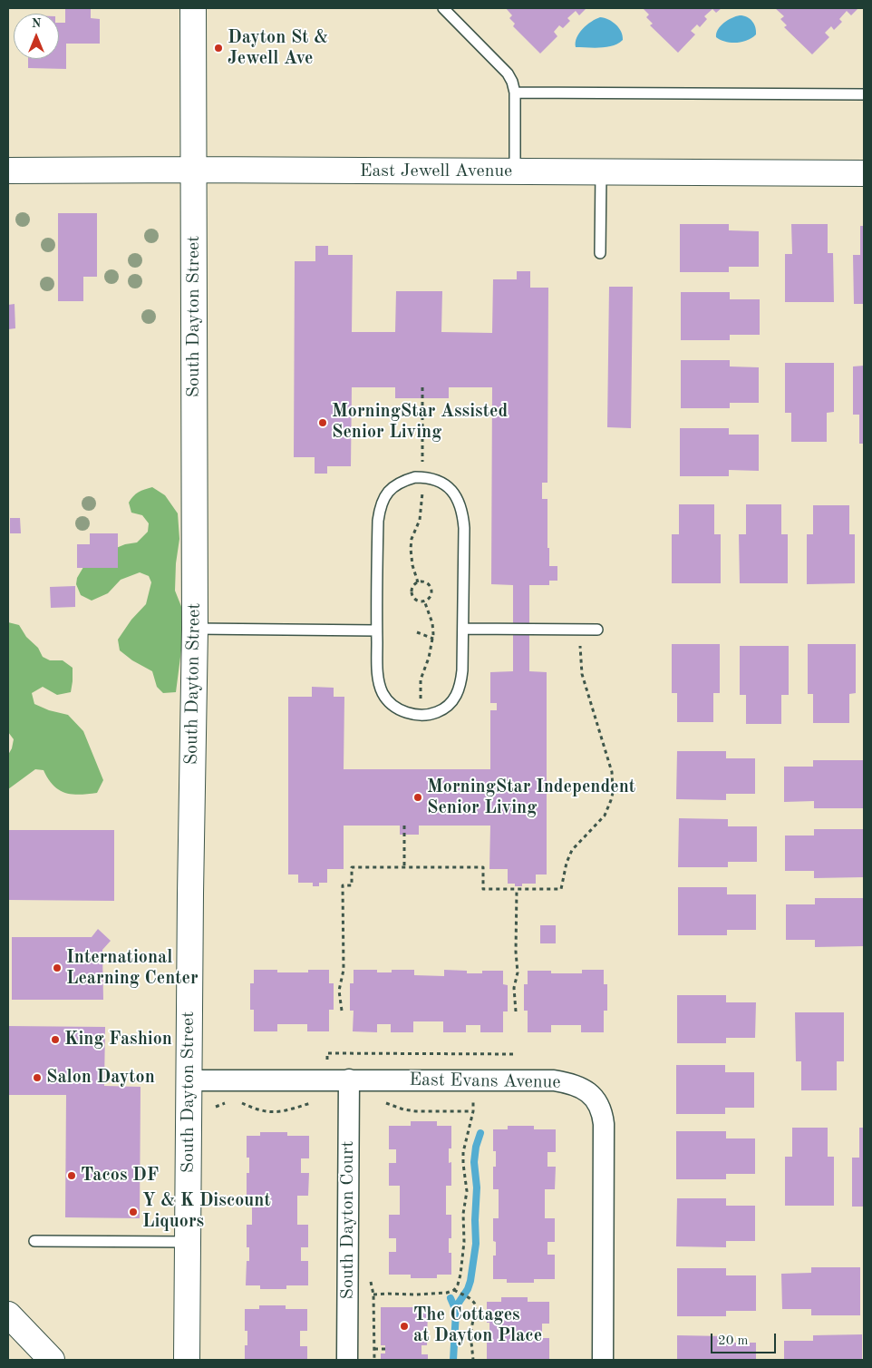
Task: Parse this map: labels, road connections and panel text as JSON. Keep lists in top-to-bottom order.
{
  "streets": {
    "street": [
      "East Jewell Avenue",
      "South Dayton Street",
      "East Evans Avenue",
      "South Dayton Court"
    ]
  },
  "crossings": [
    ["East Jewell Avenue", "South Dayton Street"],
    ["South Dayton Street", "East Evans Avenue"],
    ["East Evans Avenue", "South Dayton Court"]
  ],
  "places": [
    "Dayton St & Jewell Ave",
    "MorningStar Assisted Senior Living",
    "MorningStar Independent Senior Living",
    "International Learning Center",
    "King Fashion",
    "Salon Dayton",
    "Tacos DF",
    "Y & K Discount Liquors",
    "The Cottages at Dayton Place"
  ],
  "scale_bar": "20 m",
  "north": "top"
}
